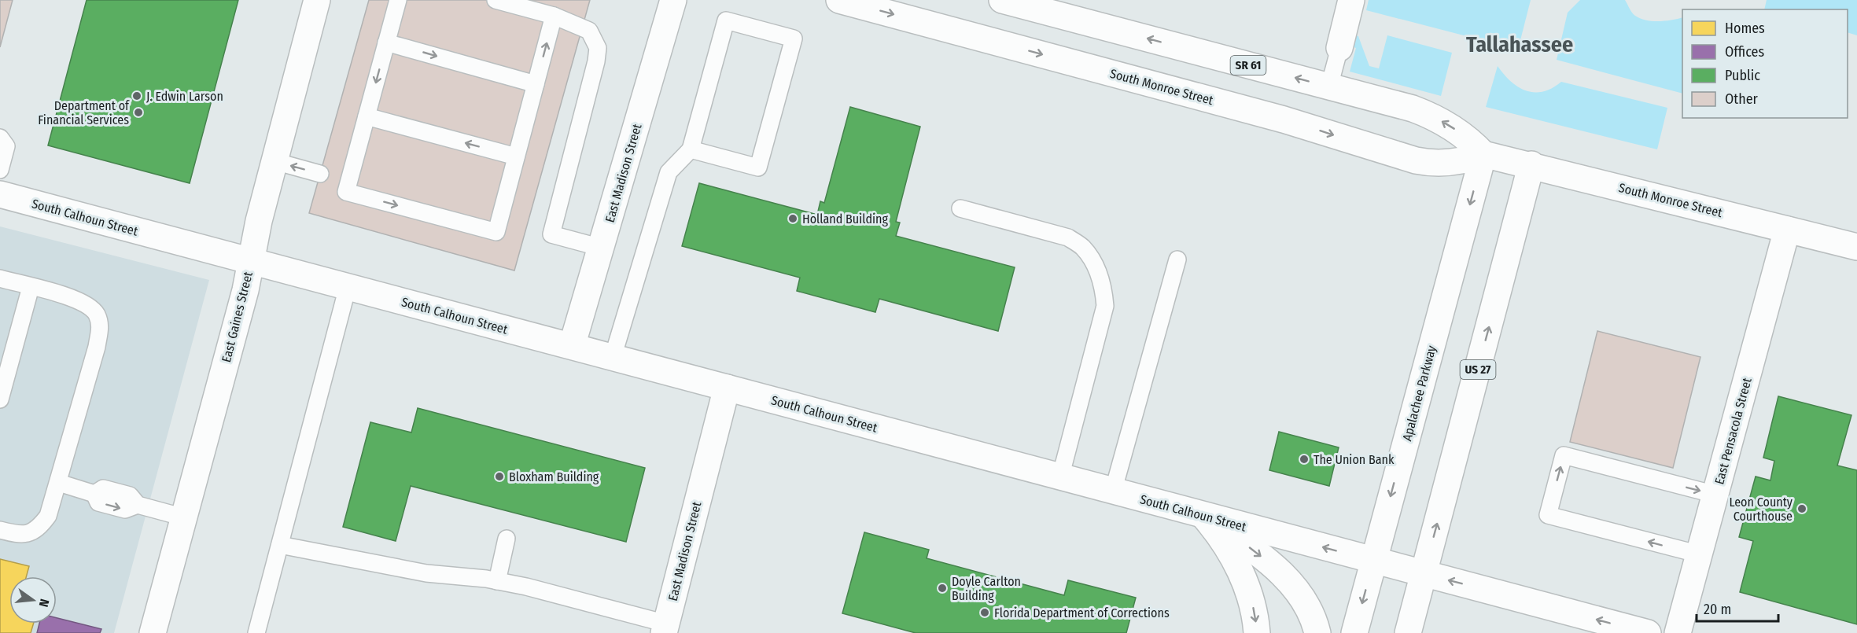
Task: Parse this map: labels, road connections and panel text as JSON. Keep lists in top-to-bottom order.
{
  "streets": {
    "street": [
      "SR 61",
      "South Monroe Street",
      "East Madison Street",
      "South Calhoun Street",
      "East Gaines Street",
      "US 27",
      "Apalachee Parkway",
      "East Pensacola Street"
    ]
  },
  "crossings": [
    ["SR 61", "South Monroe Street"],
    ["SR 61", "Apalachee Parkway"],
    ["South Monroe Street", "US 27"],
    ["South Monroe Street", "Apalachee Parkway"],
    ["South Monroe Street", "East Pensacola Street"],
    ["East Madison Street", "South Calhoun Street"],
    ["South Calhoun Street", "East Gaines Street"],
    ["South Calhoun Street", "US 27"],
    ["South Calhoun Street", "Apalachee Parkway"]
  ],
  "districts": ["Tallahassee"],
  "places": [
    "J. Edwin Larson",
    "Department of Financial Services",
    "Holland Building",
    "The Union Bank",
    "Bloxham Building",
    "Leon County Courthouse",
    "Doyle Carlton Building",
    "Florida Department of Corrections"
  ],
  "legend": [
    "Homes",
    "Offices",
    "Public",
    "Other"
  ],
  "scale_bar": "20 m",
  "north": "right"
}
